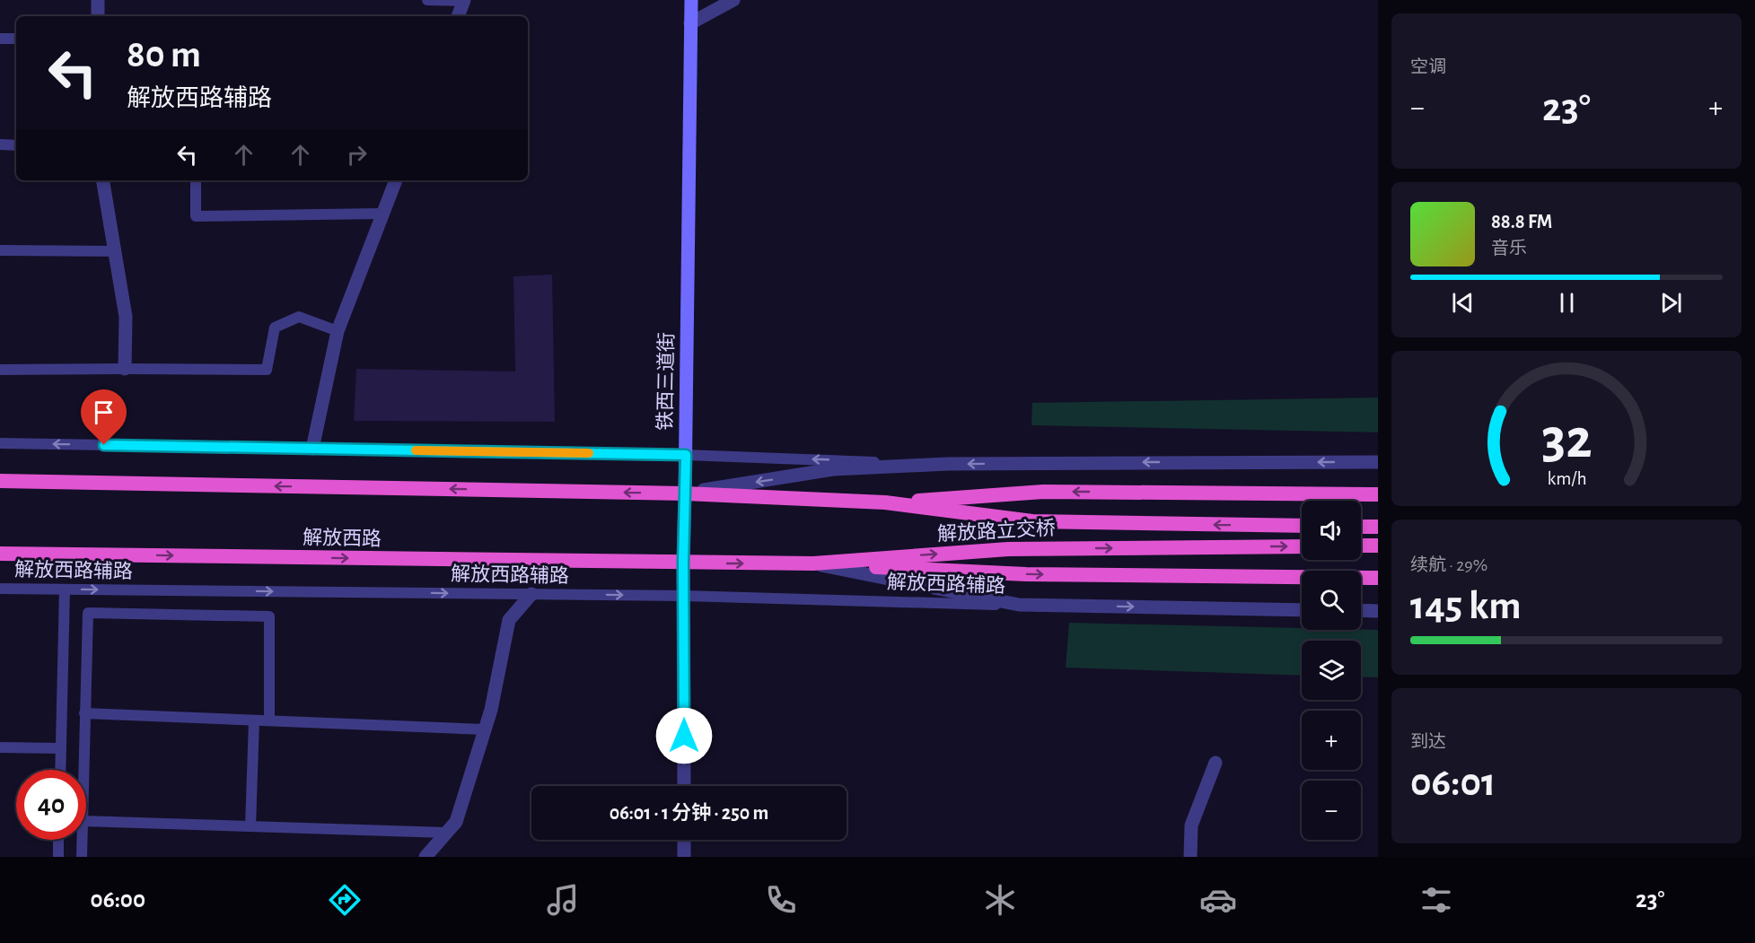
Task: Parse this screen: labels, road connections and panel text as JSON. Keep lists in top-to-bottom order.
{
  "streets": {
    "highway": ["解放路立交桥", "解放西路"],
    "main road": ["铁西三道街"],
    "lane": ["解放西路辅路"]
  },
  "crossings": [
    ["铁西三道街", "解放路立交桥"],
    ["铁西三道街", "解放西路"],
    ["铁西三道街", "解放西路辅路"],
    ["解放路立交桥", "解放西路"]
  ],
  "one_way": ["解放西路辅路"],
  "page": {
    "tile": [
      "空调",
      ["续航 · 29%", "145 km"],
      ["到达", "06:01"]
    ],
    "turn": ["80 m", "解放西路辅路"],
    "heat": ["−", "23°", "+"],
    "song": ["88.8 FM", "音乐"],
    "map_buttons": ["+", "−"],
    "limit": "40",
    "trip": "06:01 · 1 分钟 · 250 m",
    "tabs": ["06:00", "23°"],
    "gauge": ["32", "km/h"]
  }
}
